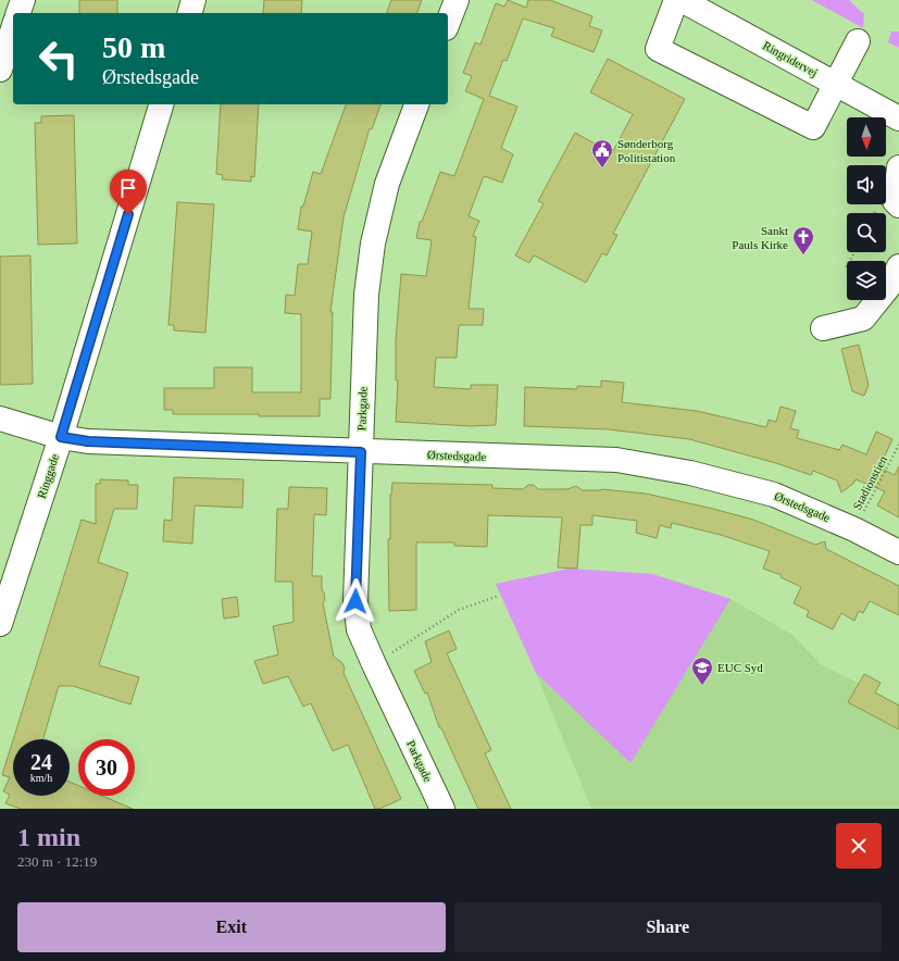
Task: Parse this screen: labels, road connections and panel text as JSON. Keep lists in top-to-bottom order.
{
  "streets": {
    "street": [
      "Ringridervej",
      "Parkgade",
      "Ørstedsgade",
      "Ringgade"
    ],
    "path": ["Stadionstien"]
  },
  "crossings": [
    ["Parkgade", "Ørstedsgade"],
    ["Ørstedsgade", "Ringgade"],
    ["Ørstedsgade", "Stadionstien"]
  ],
  "places": {
    "public building": ["Sønderborg Politistation"],
    "church": ["Sankt Pauls Kirke"],
    "school or university": ["EUC Syd"]
  },
  "north": "bottom",
  "page": {
    "turn": ["50 m", "Ørstedsgade"],
    "speed": "24 km/h",
    "limit": "30",
    "heading": ["1 min", "230 m · 12:19"],
    "buttons": ["Exit", "Share"]
  }
}
